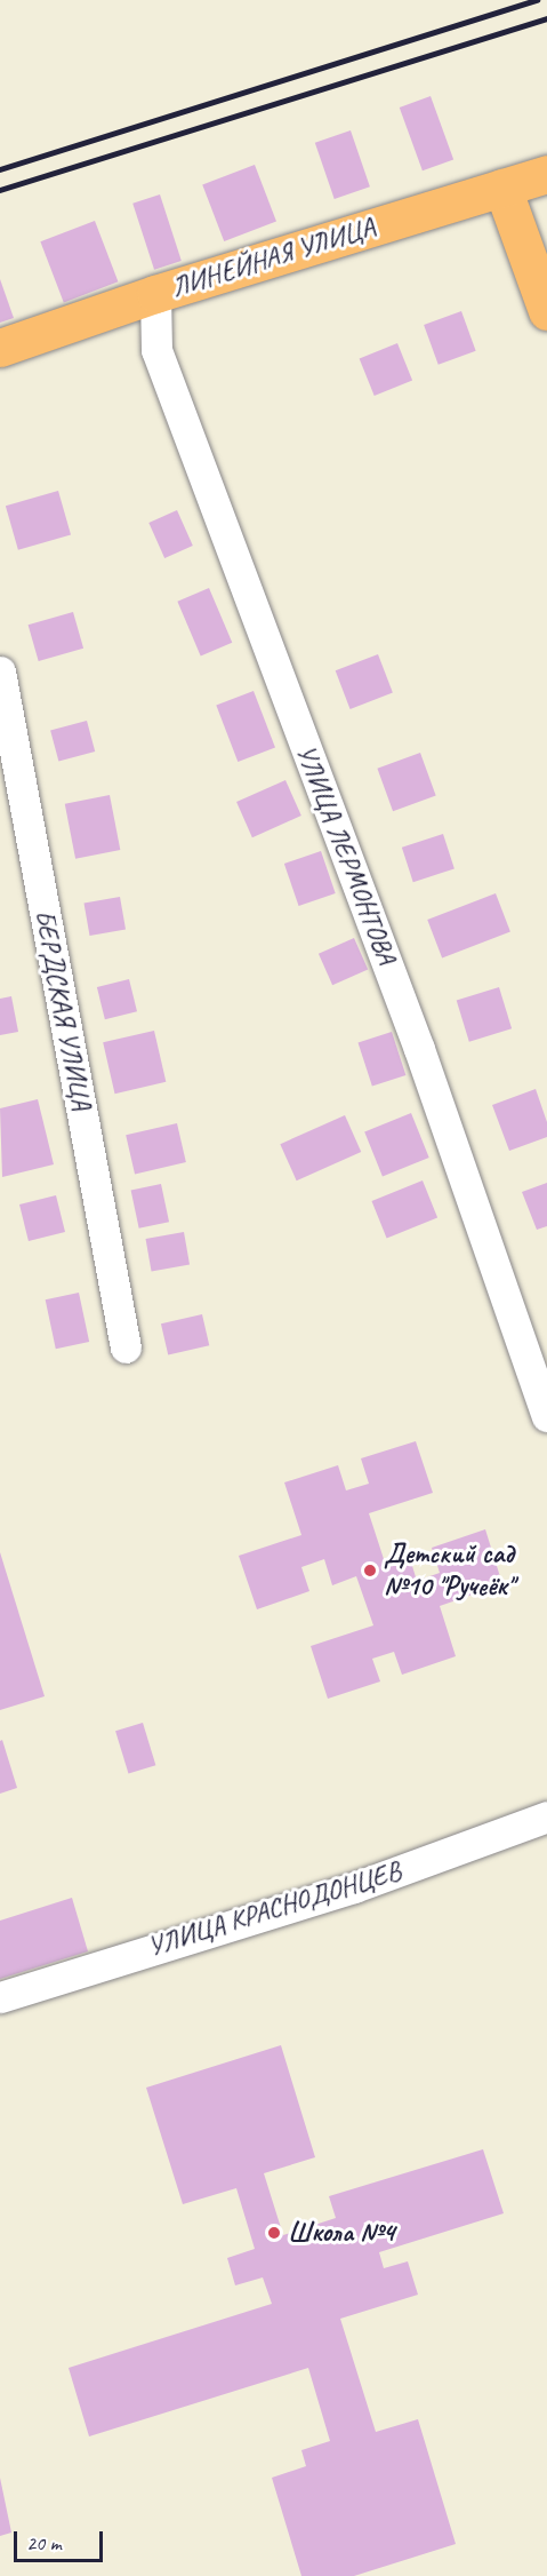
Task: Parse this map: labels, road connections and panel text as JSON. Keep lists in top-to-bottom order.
{
  "streets": {
    "main road": ["ЛИНЕЙНАЯ УЛИЦА"],
    "street": ["УЛИЦА ЛЕРМОНТОВА", "БЕРДСКАЯ УЛИЦА", "УЛИЦА КРАСНОДОНЦЕВ"]
  },
  "crossings": [
    ["ЛИНЕЙНАЯ УЛИЦА", "УЛИЦА ЛЕРМОНТОВА"]
  ],
  "places": ["Детский сад №10 \"Ручеёк\"", "Школа №4"],
  "scale_bar": "20 m"
}
